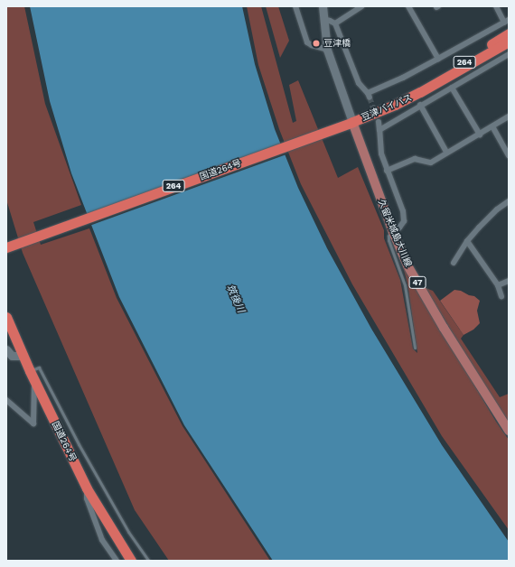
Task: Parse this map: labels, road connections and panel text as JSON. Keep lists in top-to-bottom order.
{
  "streets": {
    "highway": ["264", "豆津バイパス", "国道264号"],
    "main road": ["久留米城島大川線", "47"]
  },
  "crossings": [
    ["豆津バイパス", "国道264号"],
    ["豆津バイパス", "久留米城島大川線"],
    ["国道264号", "久留米城島大川線"]
  ],
  "water": ["筑後川"],
  "places": ["豆津橋"]
}
